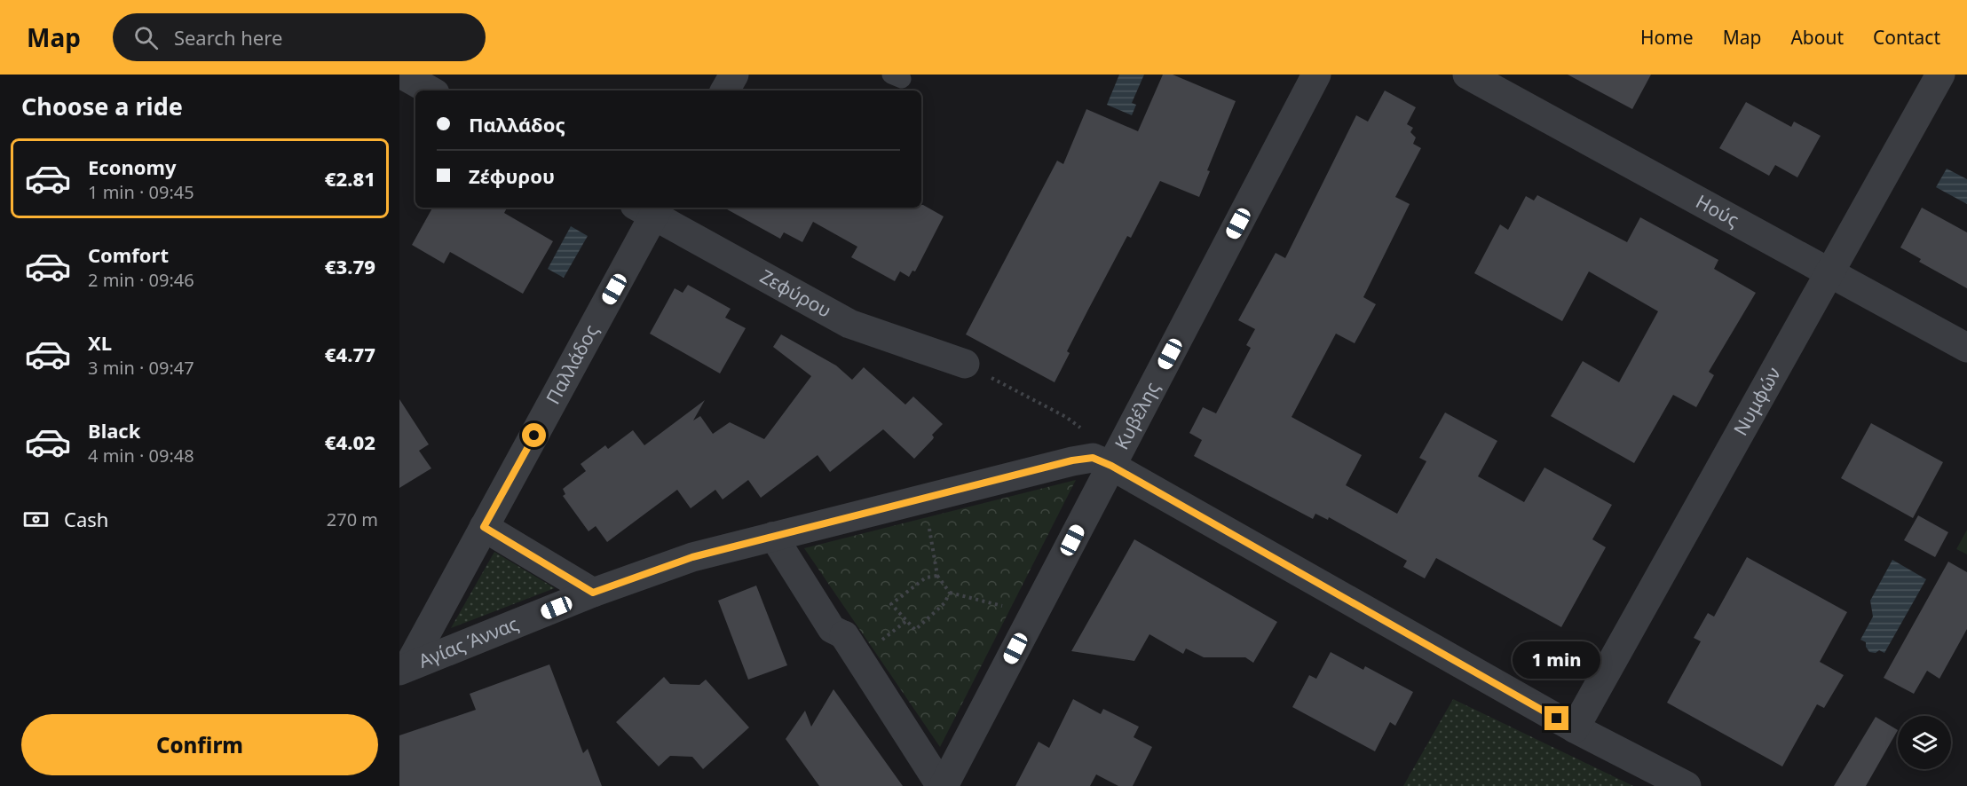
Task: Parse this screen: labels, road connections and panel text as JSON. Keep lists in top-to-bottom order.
{
  "streets": {
    "street": [
      "Ηούς",
      "Ζεφύρου",
      "Παλλάδος",
      "Νυμφών",
      "Κυβέλης",
      "Αγίας Άννας"
    ]
  },
  "crossings": [
    ["Ηούς", "Νυμφών"],
    ["Ζεφύρου", "Παλλάδος"],
    ["Παλλάδος", "Αγίας Άννας"],
    ["Κυβέλης", "Αγίας Άννας"]
  ],
  "page": {
    "header": "Map",
    "search": "Search here",
    "nav": [
      "Home",
      "Map",
      "About",
      "Contact"
    ],
    "heading": "Choose a ride",
    "banner": ["Παλλάδος", "Ζέφυρου"],
    "list": [
      {
        "name": "Economy",
        "note": "1 min · 09:45",
        "value": "€2.81"
      },
      {
        "name": "Comfort",
        "note": "2 min · 09:46",
        "value": "€3.79"
      },
      {
        "name": "XL",
        "note": "3 min · 09:47",
        "value": "€4.77"
      },
      {
        "name": "Black",
        "note": "4 min · 09:48",
        "value": "€4.02"
      }
    ],
    "pay": ["Cash", "270 m"],
    "bubble": "1 min",
    "buttons": "Confirm"
  }
}
